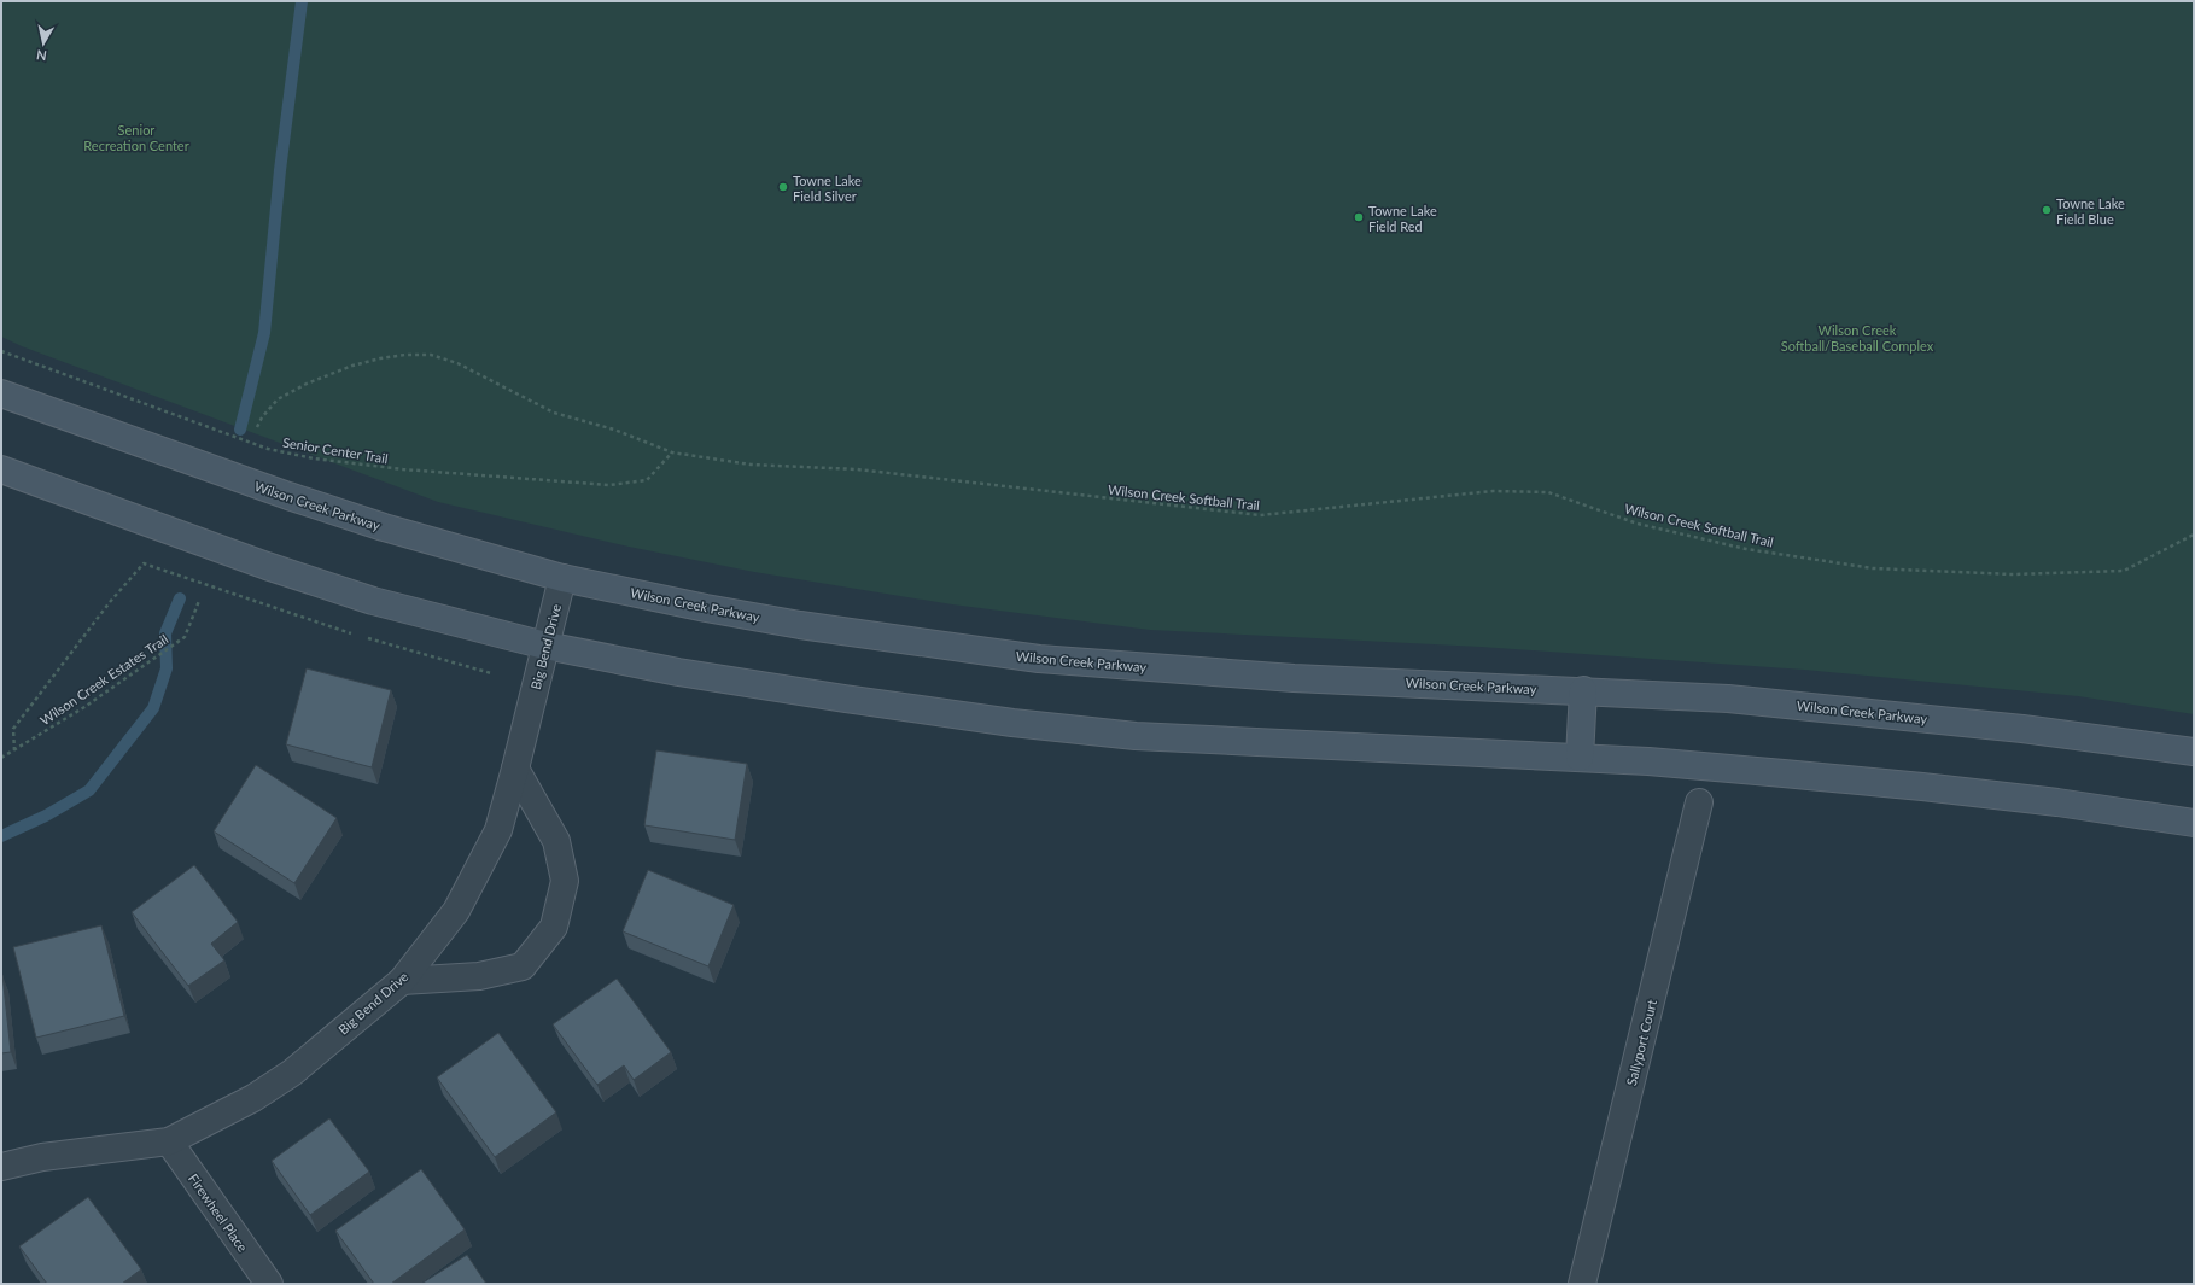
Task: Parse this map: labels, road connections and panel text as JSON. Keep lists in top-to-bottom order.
{
  "streets": {
    "main road": ["Wilson Creek Parkway"],
    "street": ["Big Bend Drive", "Sallyport Court", "Firewheel Place"],
    "path": ["Senior Center Trail", "Wilson Creek Softball Trail", "Wilson Creek Estates Trail"]
  },
  "crossings": [
    ["Senior Center Trail", "Wilson Creek Softball Trail"],
    ["Wilson Creek Parkway", "Big Bend Drive"],
    ["Big Bend Drive", "Firewheel Place"]
  ],
  "parks": ["Senior Recreation Center", "Wilson Creek Softball/Baseball Complex"],
  "places": ["Towne Lake Field Silver", "Towne Lake Field Blue", "Towne Lake Field Red"],
  "north": "bottom"
}
